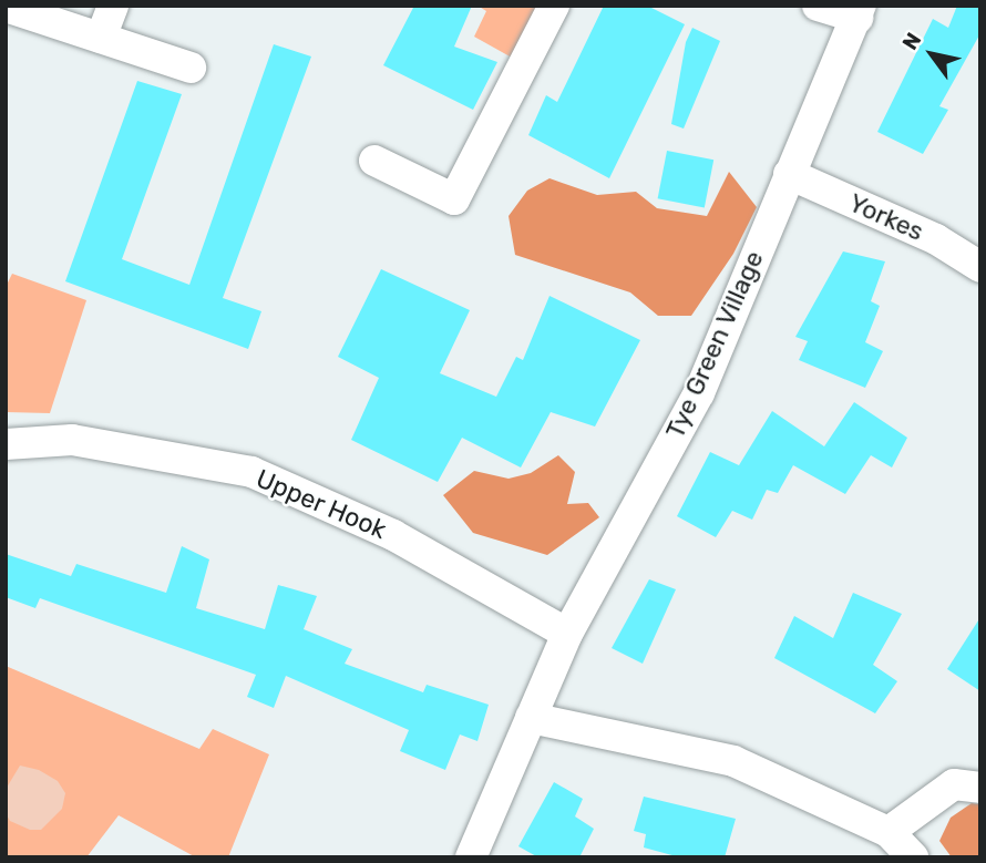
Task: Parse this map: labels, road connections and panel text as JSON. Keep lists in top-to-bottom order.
{
  "streets": {
    "street": ["Yorkes", "Tye Green Village", "Upper Hook"]
  },
  "crossings": [
    ["Yorkes", "Tye Green Village"],
    ["Tye Green Village", "Upper Hook"]
  ],
  "north": "top left"
}
